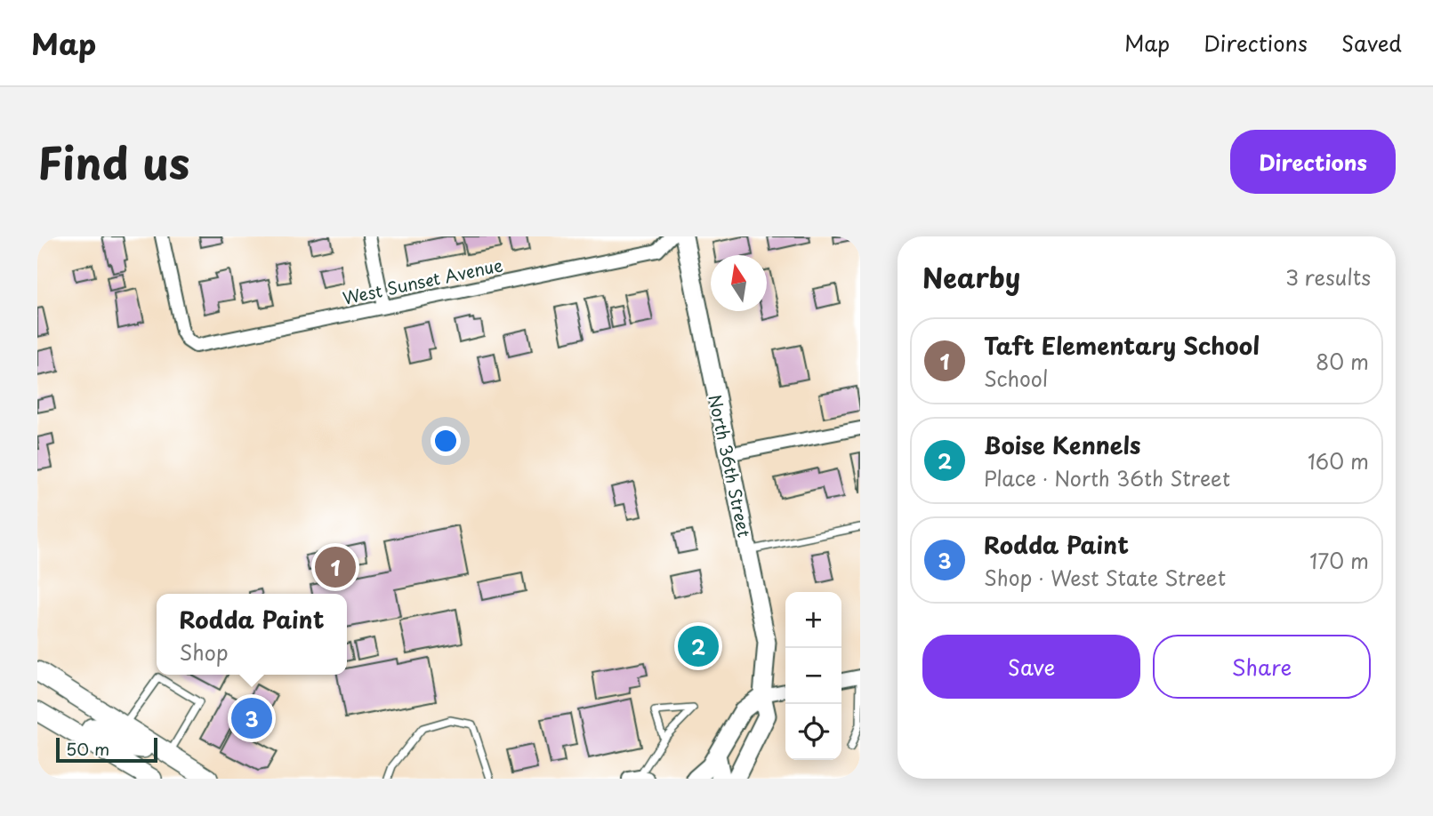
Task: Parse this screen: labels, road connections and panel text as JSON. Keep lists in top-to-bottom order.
{
  "streets": {
    "street": ["West Sunset Avenue", "North 36th Street"]
  },
  "scale_bar": "50 m",
  "north": "top",
  "page": {
    "header": "Map",
    "nav": ["Map", "Directions", "Saved"],
    "title": "Find us",
    "buttons": [
      "Directions",
      ["Save", "Share"]
    ],
    "heading": ["Nearby", "3 results"],
    "list": [
      {
        "mark": "1",
        "name": "Taft Elementary School",
        "note": "School",
        "value": "80 m"
      },
      {
        "mark": "2",
        "name": "Boise Kennels",
        "note": "Place · North 36th Street",
        "value": "160 m"
      },
      {
        "mark": "3",
        "name": "Rodda Paint",
        "note": "Shop · West State Street",
        "value": "170 m"
      }
    ],
    "pins": ["1", "2", "3"],
    "map_buttons": ["+", "−"],
    "popup": ["Rodda Paint", "Shop"],
    "scale": "50 m"
  }
}
